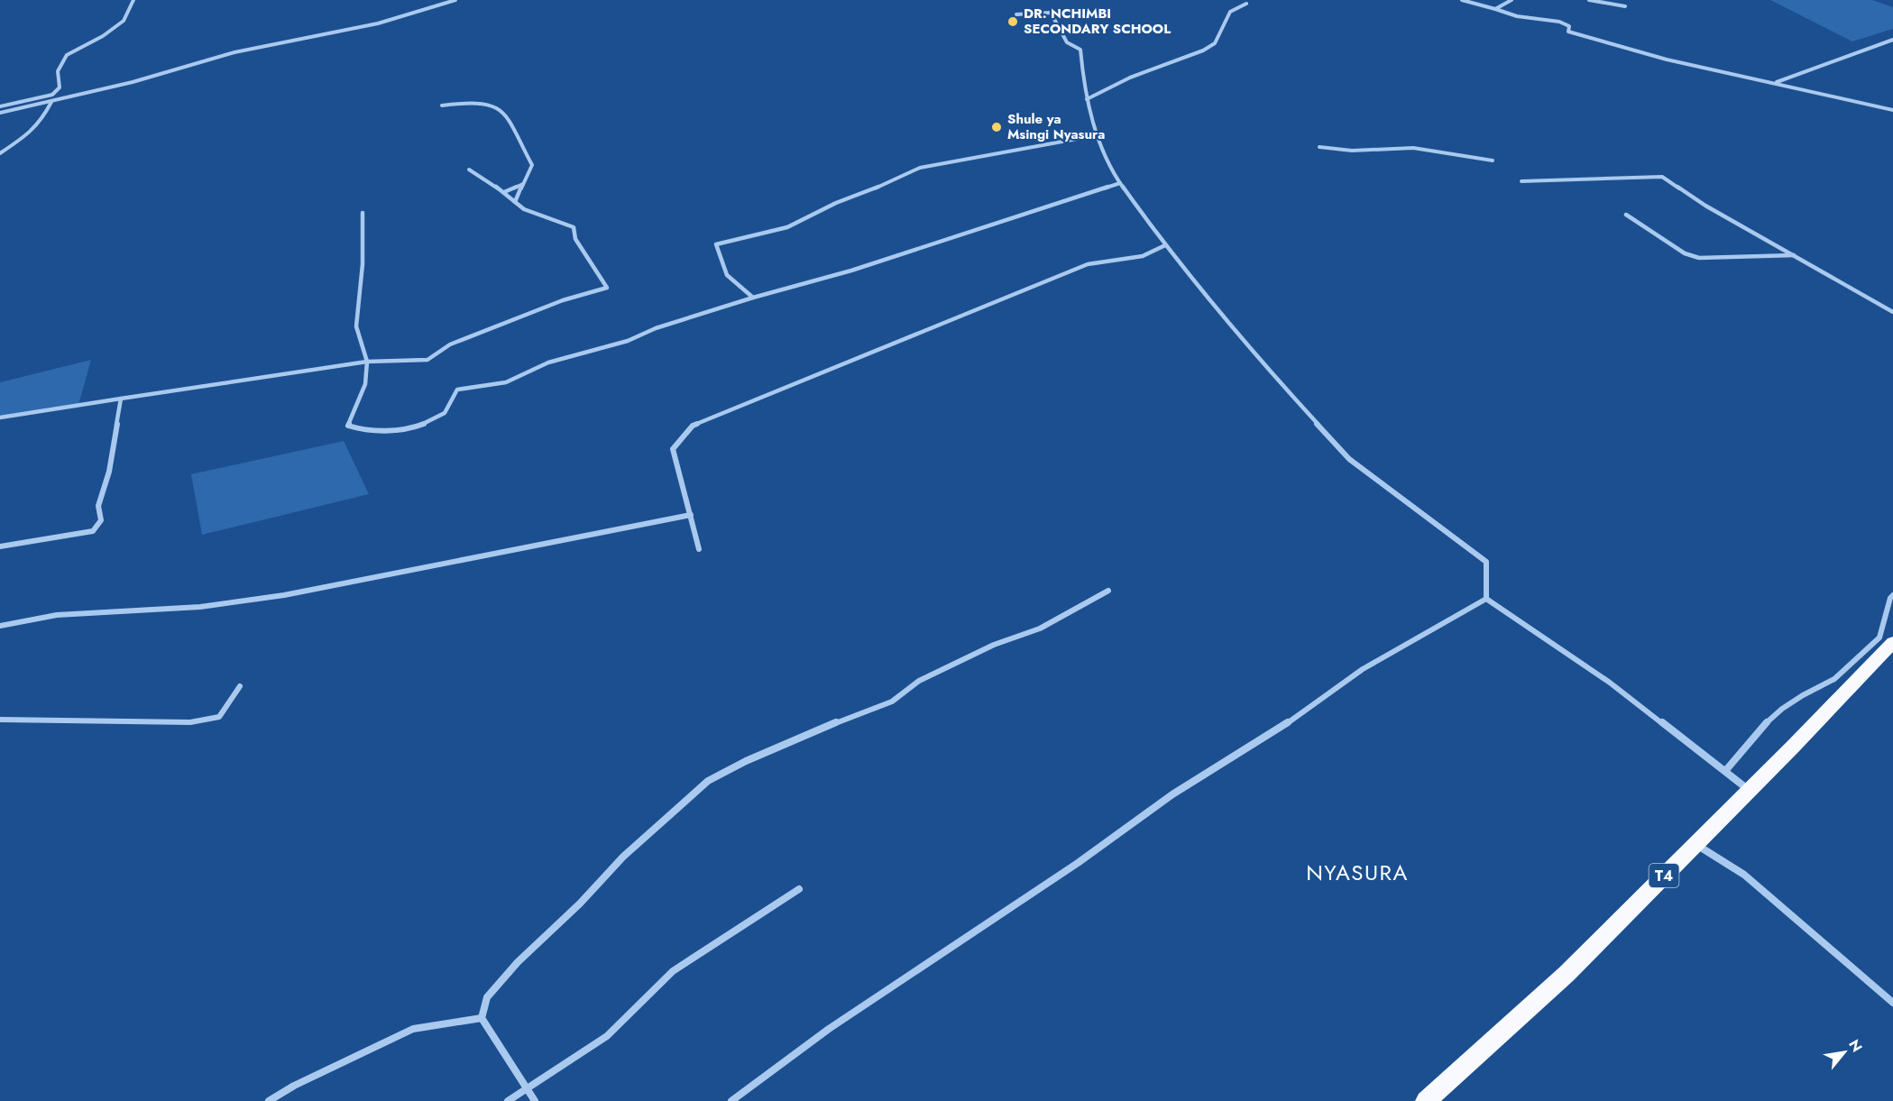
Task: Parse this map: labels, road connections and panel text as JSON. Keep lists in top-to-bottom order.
{
  "streets": {
    "highway": ["T4"]
  },
  "districts": ["NYASURA"],
  "places": ["DR. NCHIMBI SECONDARY SCHOOL", "Shule ya Msingi Nyasura"],
  "north": "top right"
}
